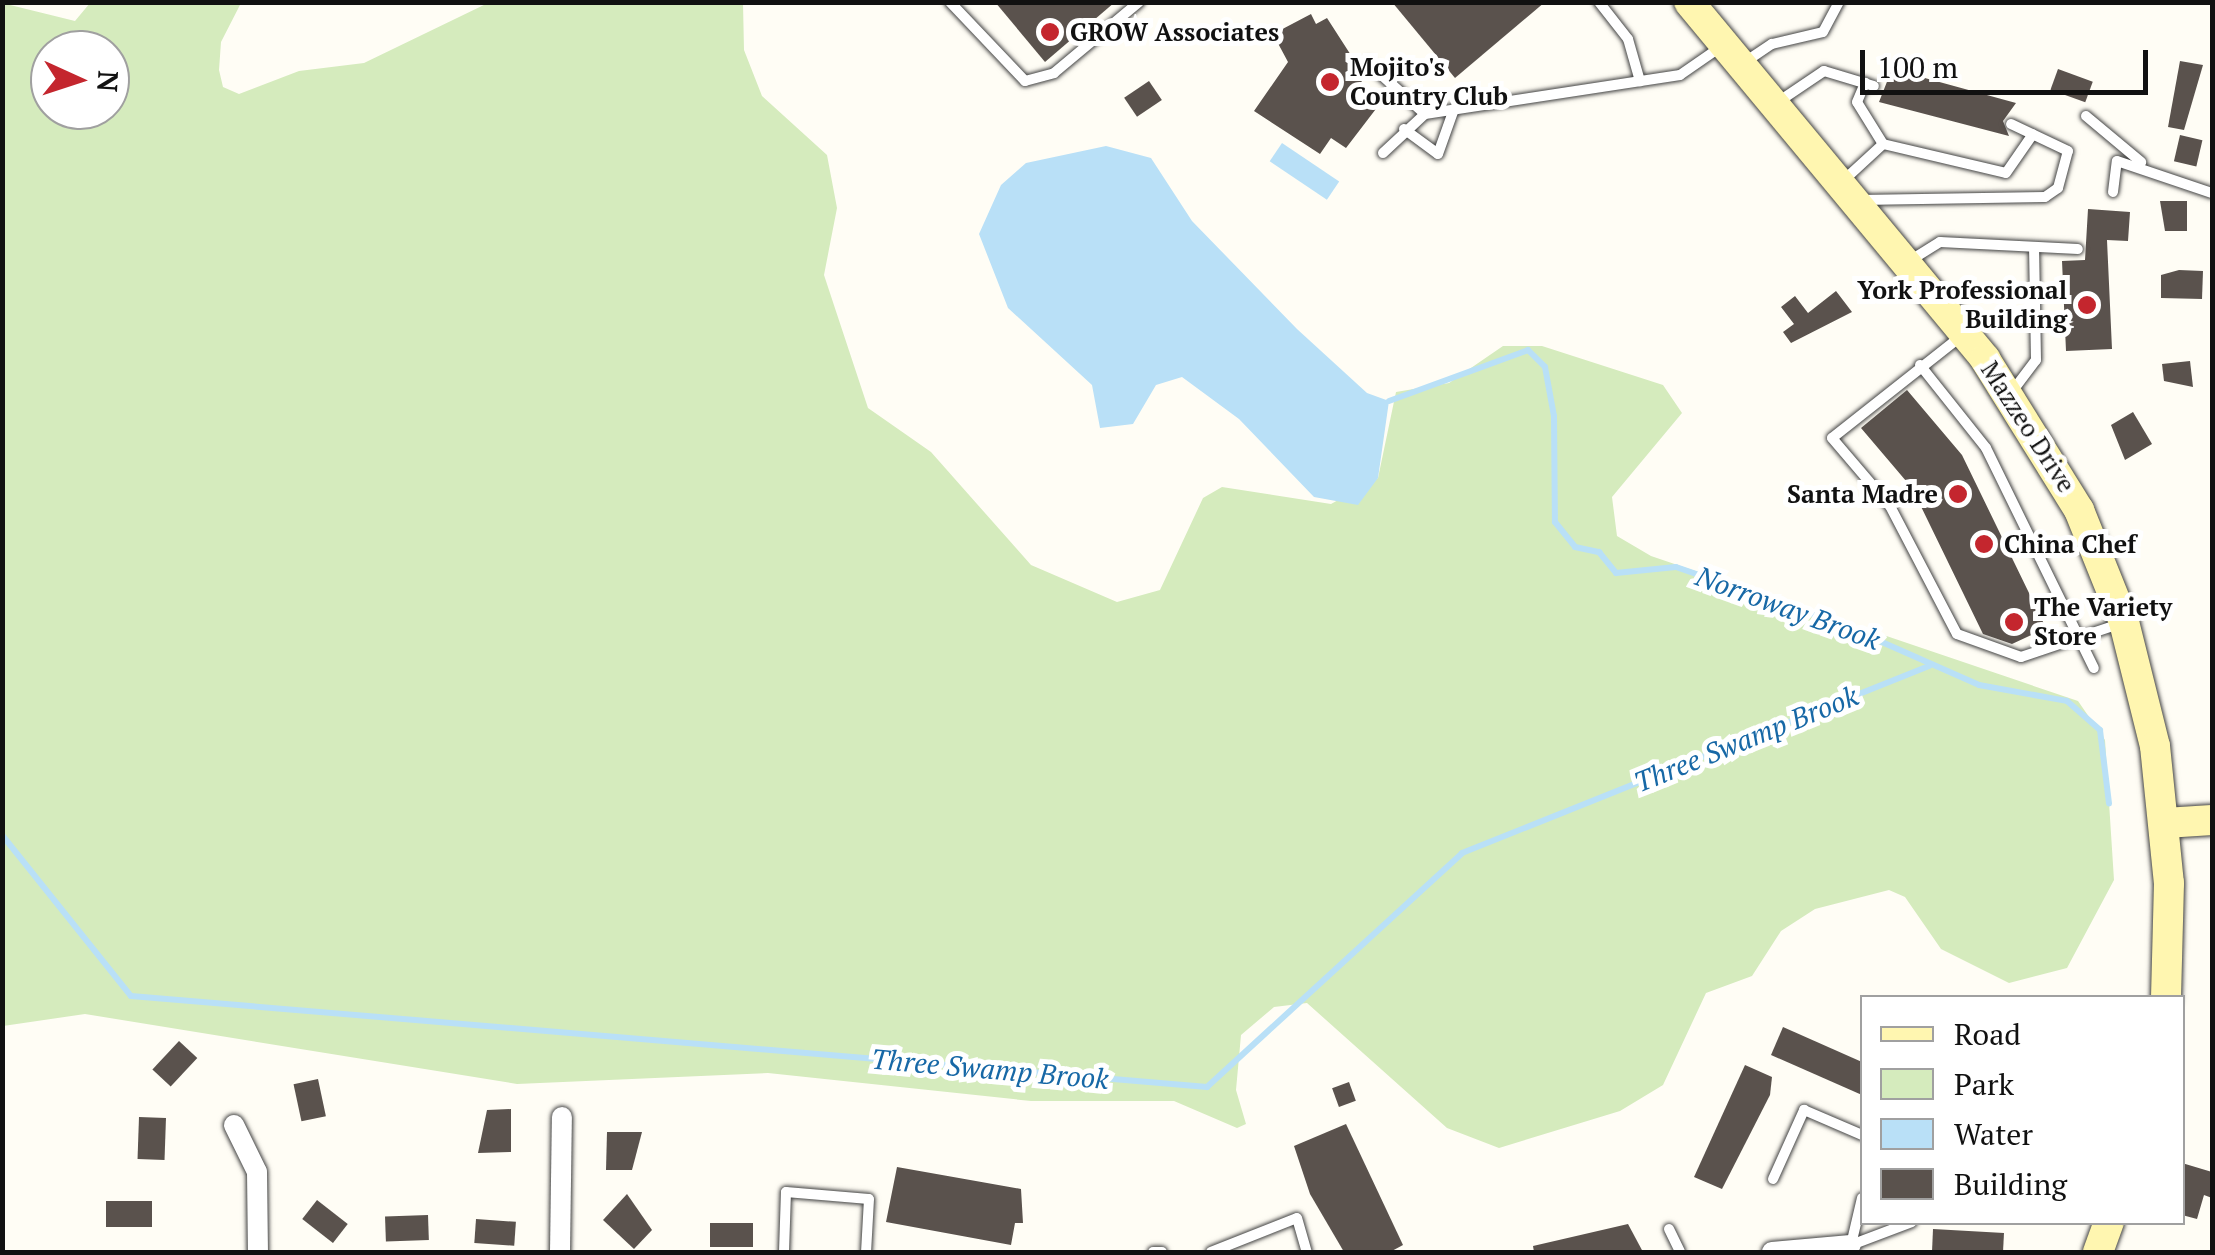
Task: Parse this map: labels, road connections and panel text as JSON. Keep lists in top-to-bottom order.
{
  "streets": {
    "main road": ["Mazzeo Drive"]
  },
  "water": ["Norroway Brook", "Three Swamp Brook"],
  "places": [
    "GROW Associates",
    "Mojito's Country Club",
    "York Professional Building",
    "Santa Madre",
    "China Chef",
    "The Variety Store"
  ],
  "legend": [
    "Road",
    "Park",
    "Water",
    "Building"
  ],
  "scale_bar": "100 m",
  "north": "right"
}
